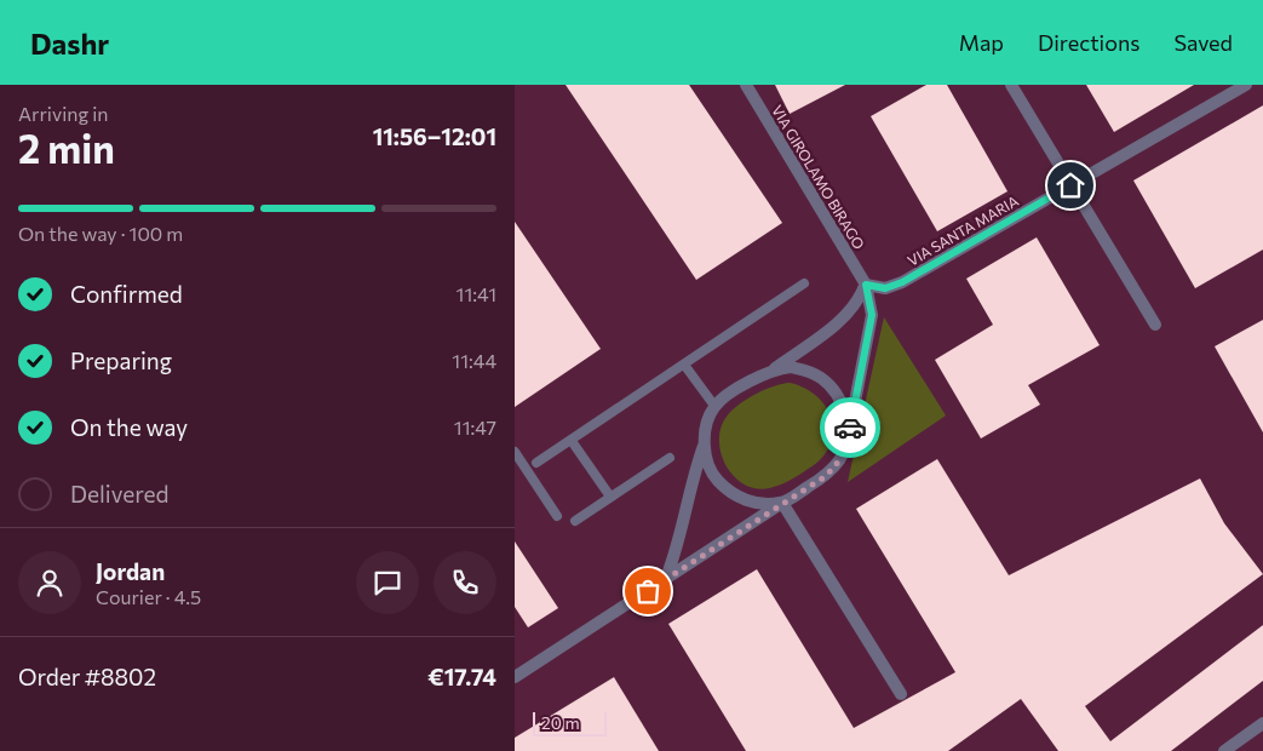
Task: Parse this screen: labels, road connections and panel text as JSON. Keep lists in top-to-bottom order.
{
  "streets": {
    "street": ["VIA GIROLAMO BIRAGO", "VIA SANTA MARIA"]
  },
  "crossings": [
    ["VIA GIROLAMO BIRAGO", "VIA SANTA MARIA"]
  ],
  "scale_bar": "20 m",
  "page": {
    "header": "Dashr",
    "nav": ["Map", "Directions", "Saved"],
    "heading": ["2 min", "Arriving in", "11:56–12:01"],
    "panel": [
      "Jordan",
      "Courier · 4.5",
      "Order #8802",
      "€17.74"
    ],
    "bar": "On the way · 100 m",
    "list": [
      ["Confirmed", "11:41"],
      ["Preparing", "11:44"],
      ["On the way", "11:47"],
      "Delivered"
    ],
    "scale": "20 m"
  }
}
